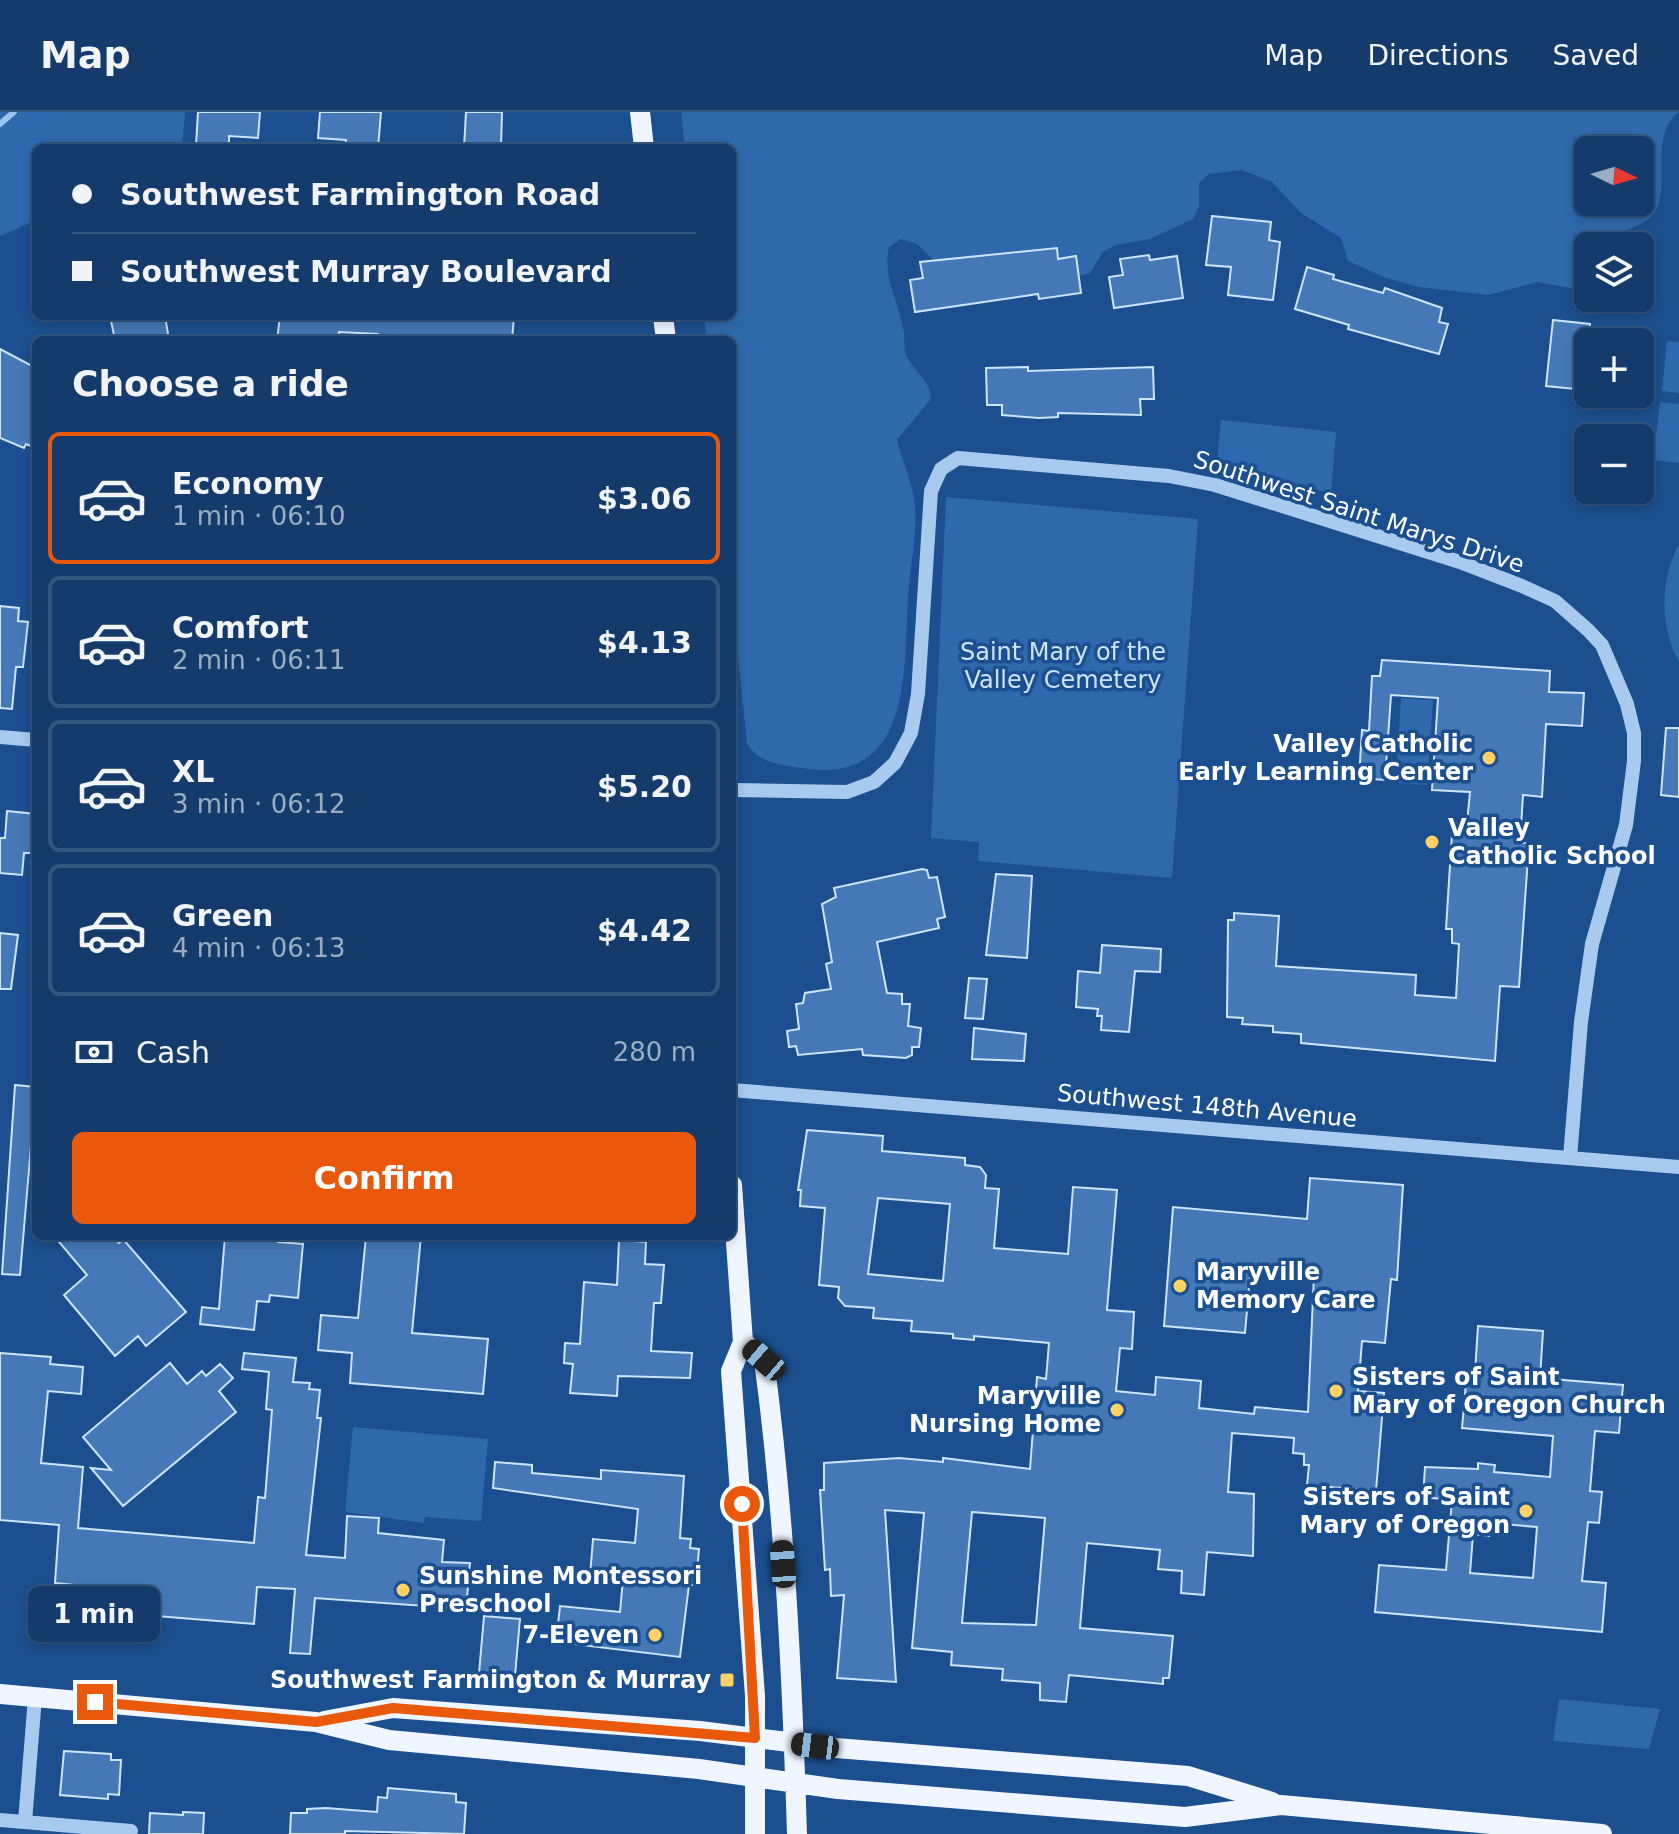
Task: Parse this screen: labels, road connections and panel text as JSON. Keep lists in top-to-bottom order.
{
  "streets": {
    "street": ["Southwest Saint Marys Drive", "Southwest 148th Avenue"]
  },
  "crossings": [
    ["Southwest Saint Marys Drive", "Southwest 148th Avenue"]
  ],
  "parks": ["Saint Mary of the Valley Cemetery"],
  "places": {
    "other": [
      "Valley Catholic Early Learning Center",
      "Valley Catholic School",
      "Maryville Memory Care",
      "Sisters of Saint Mary of Oregon Church",
      "Maryville Nursing Home",
      "Sisters of Saint Mary of Oregon",
      "Sunshine Montessori Preschool",
      "7-Eleven"
    ],
    "transit": ["Southwest Farmington & Murray"]
  },
  "north": "right",
  "page": {
    "header": "Map",
    "nav": ["Map", "Directions", "Saved"],
    "map_buttons": ["+", "−"],
    "banner": ["Southwest Farmington Road", "Southwest Murray Boulevard"],
    "heading": "Choose a ride",
    "list": [
      {
        "name": "Economy",
        "note": "1 min · 06:10",
        "value": "$3.06"
      },
      {
        "name": "Comfort",
        "note": "2 min · 06:11",
        "value": "$4.13"
      },
      {
        "name": "XL",
        "note": "3 min · 06:12",
        "value": "$5.20"
      },
      {
        "name": "Green",
        "note": "4 min · 06:13",
        "value": "$4.42"
      }
    ],
    "pay": ["Cash", "280 m"],
    "buttons": "Confirm",
    "bubble": "1 min"
  }
}
